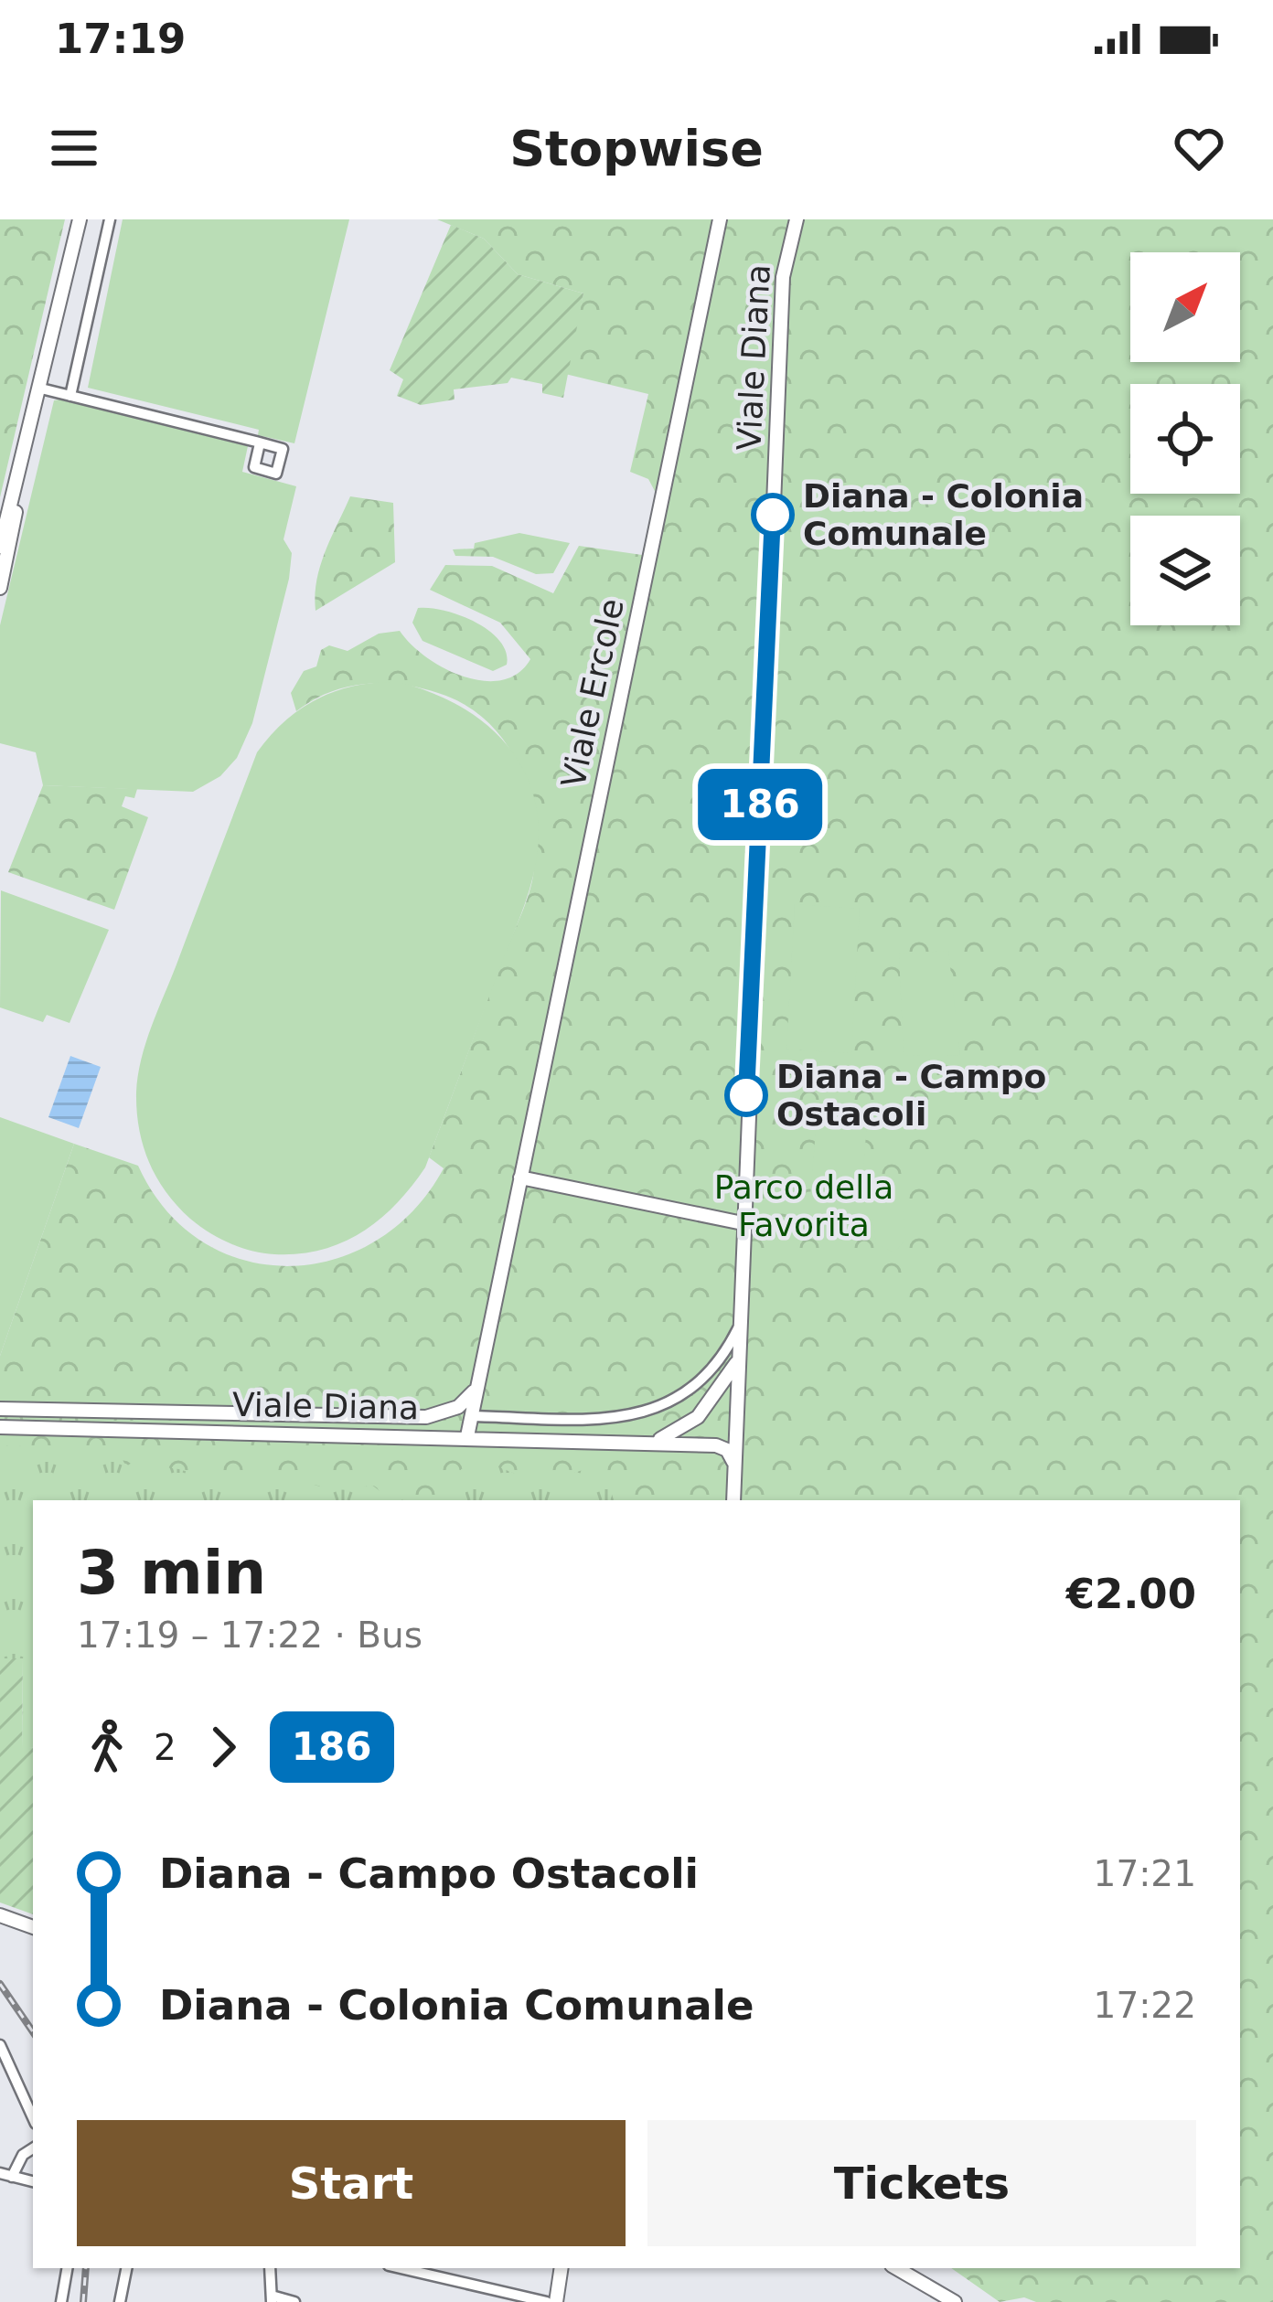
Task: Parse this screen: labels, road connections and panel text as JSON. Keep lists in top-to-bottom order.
{
  "streets": {
    "street": ["Viale Diana", "Viale Ercole"]
  },
  "crossings": [
    ["Viale Diana", "Viale Ercole"]
  ],
  "parks": ["Parco della Favorita"],
  "places": ["Diana - Colonia Comunale", "Diana - Campo Ostacoli"],
  "lines": ["bus line 186"],
  "north": "top right",
  "page": {
    "status": "17:19",
    "header": "Stopwise",
    "on_map": "186",
    "heading": ["3 min", "17:19 – 17:22 · Bus", "€2.00"],
    "legs": ["2", "186"],
    "list": [
      {
        "name": "Diana - Campo Ostacoli",
        "value": "17:21"
      },
      {
        "name": "Diana - Colonia Comunale",
        "value": "17:22"
      }
    ],
    "buttons": ["Start", "Tickets"]
  }
}
